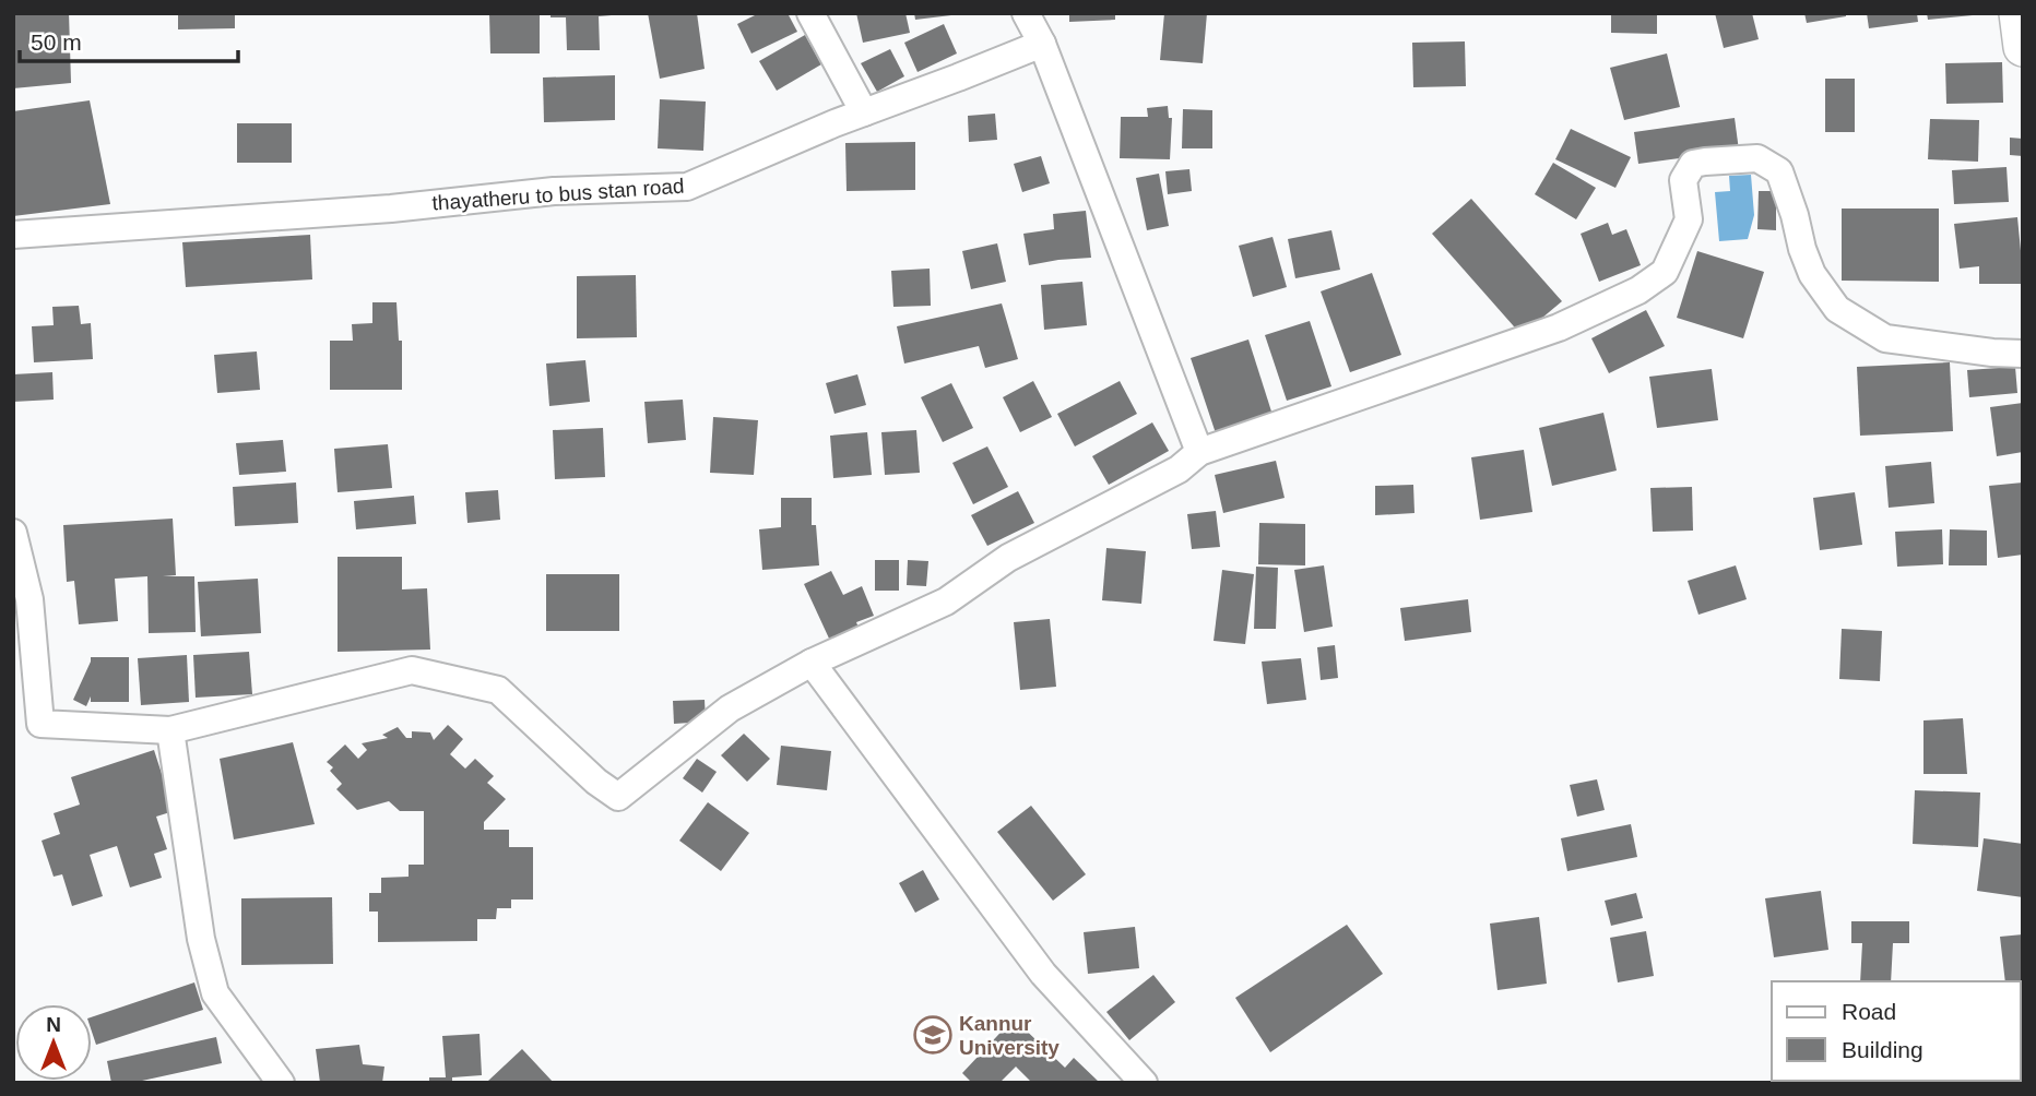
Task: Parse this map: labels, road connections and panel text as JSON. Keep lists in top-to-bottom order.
{
  "streets": {
    "street": ["thayatheru to bus stan road"]
  },
  "places": {
    "school or university": ["Kannur University"]
  },
  "legend": ["Road", "Building"],
  "scale_bar": "50 m",
  "north": "top"
}
